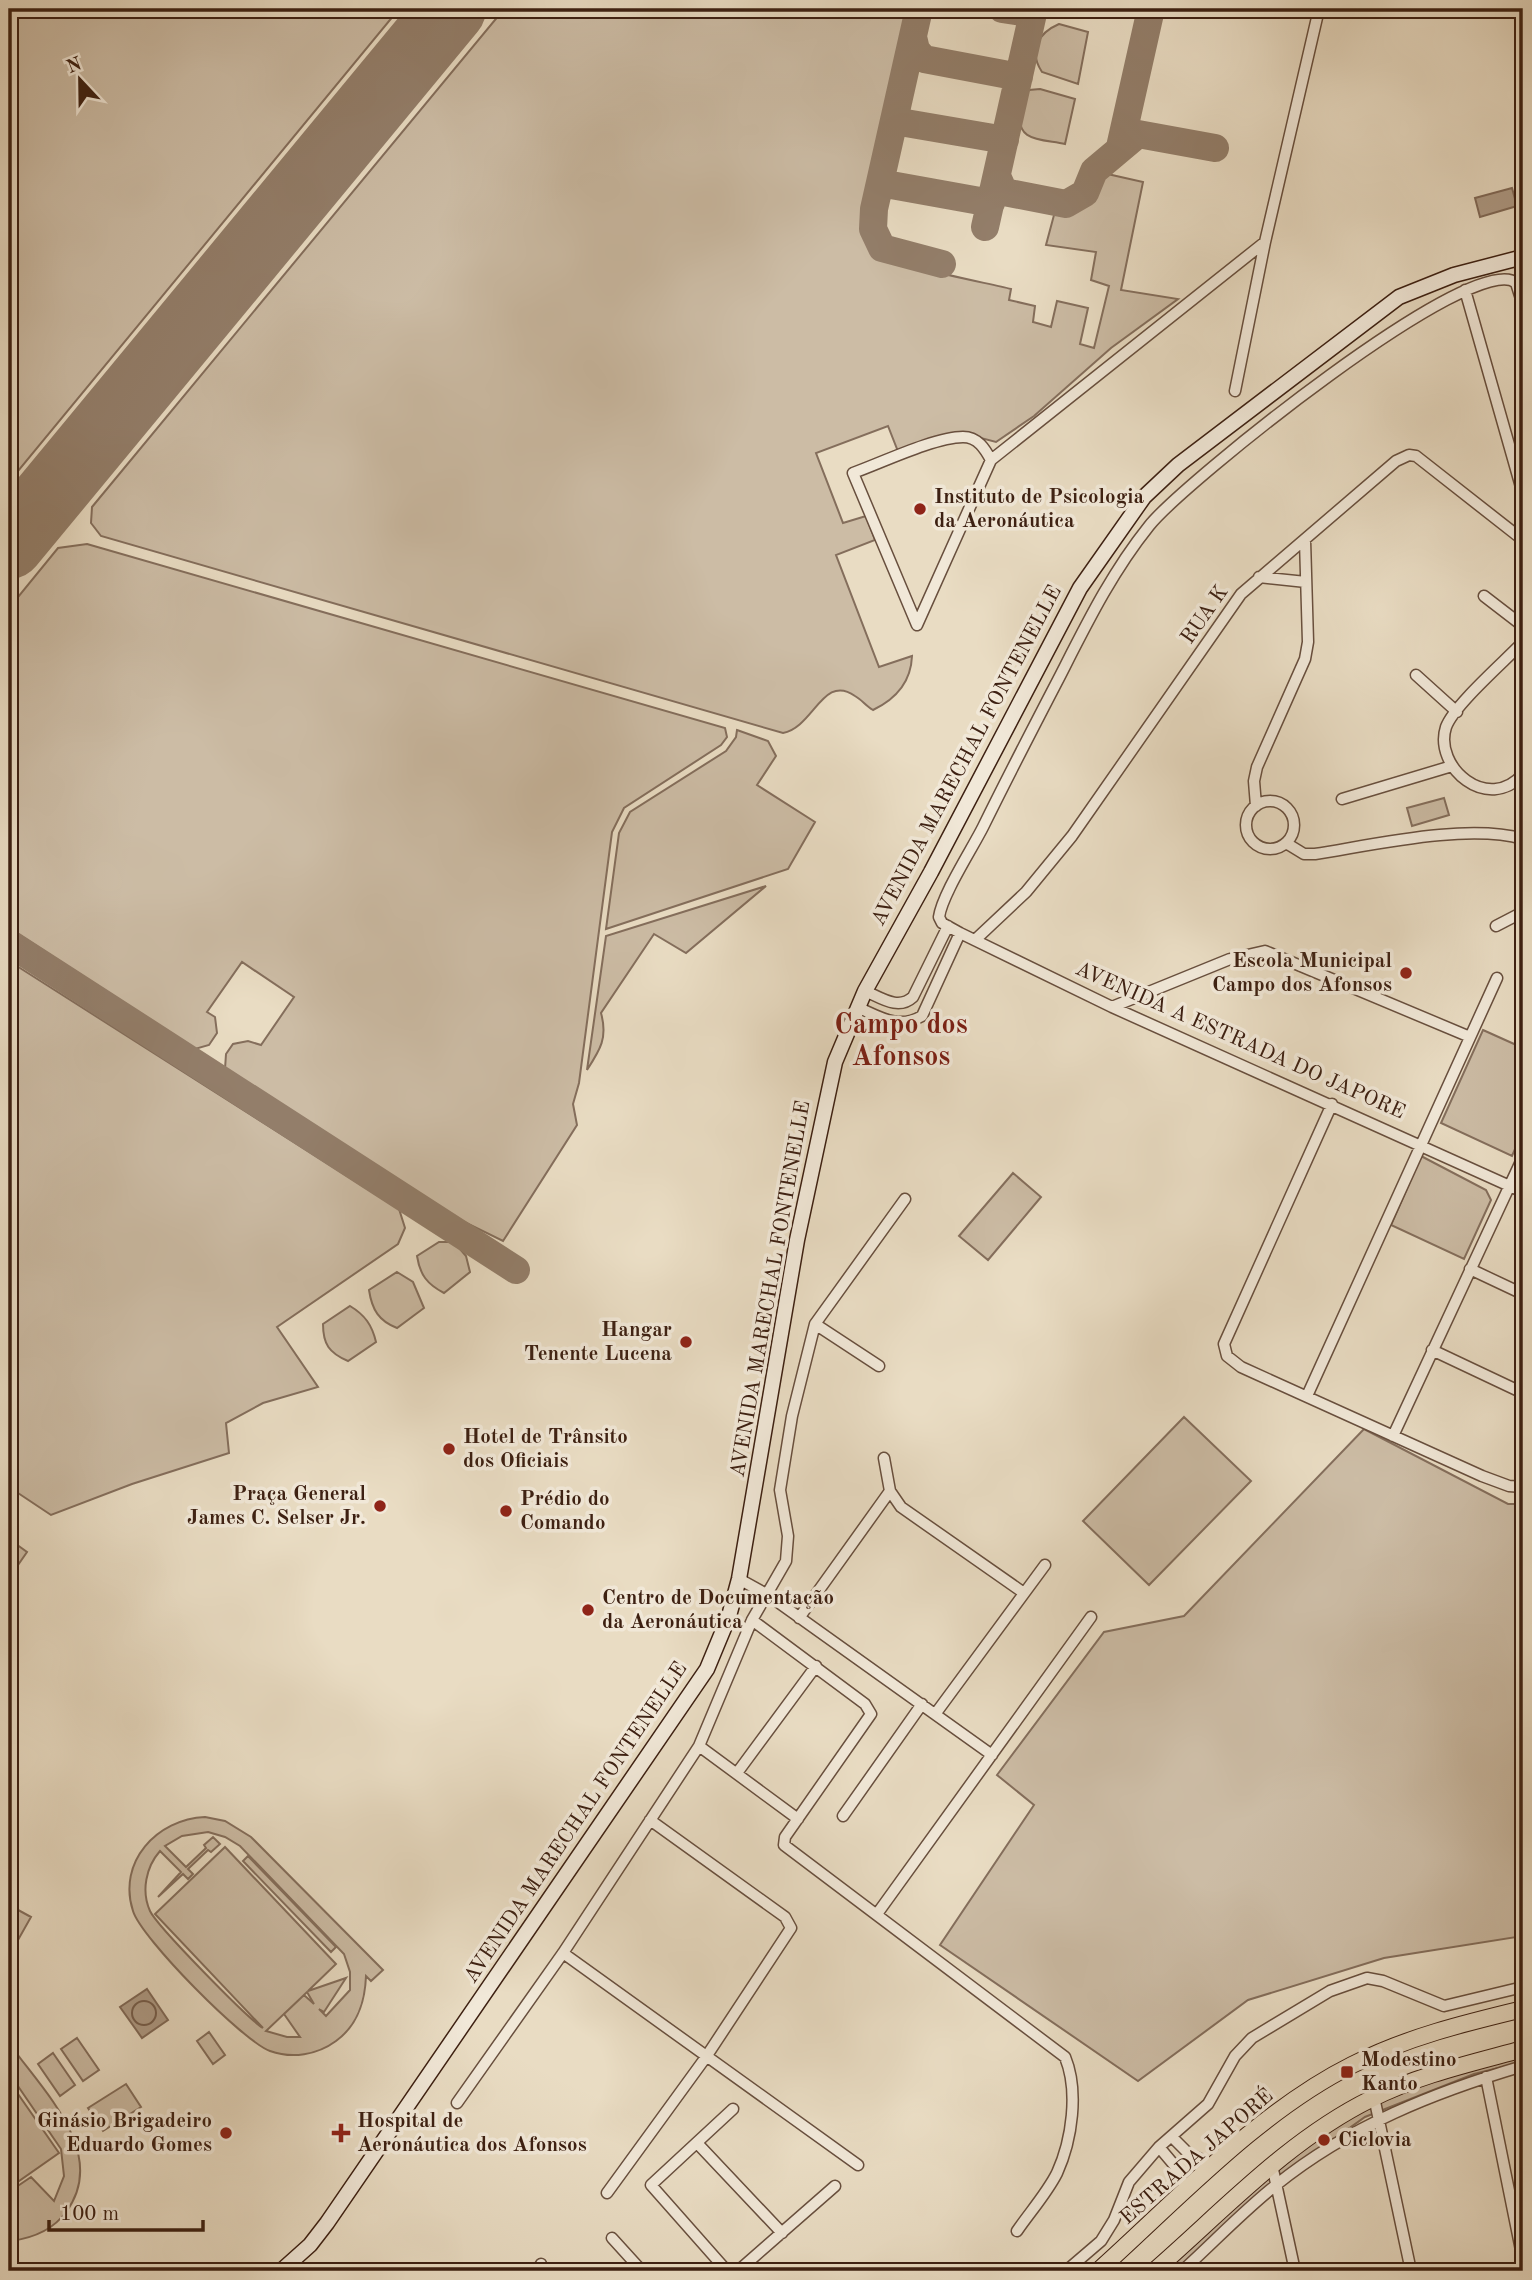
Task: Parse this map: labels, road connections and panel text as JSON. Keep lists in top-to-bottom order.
{
  "streets": {
    "main road": ["AVENIDA MARECHAL FONTENELLE", "ESTRADA JAPORÉ"],
    "street": ["RUA K", "AVENIDA A ESTRADA DO JAPORE"]
  },
  "crossings": [
    ["RUA K", "AVENIDA A ESTRADA DO JAPORE"]
  ],
  "districts": ["Campo dos Afonsos"],
  "places": {
    "other": [
      "Instituto de Psicologia da Aeronáutica",
      "Escola Municipal Campo dos Afonsos",
      "Hangar Tenente Lucena",
      "Hotel de Trânsito dos Oficiais",
      "Praça General James C. Selser Jr.",
      "Prédio do Comando",
      "Centro de Documentação da Aeronáutica",
      "Ginásio Brigadeiro Eduardo Gomes",
      "Ciclovia"
    ],
    "transit": ["Modestino Kanto"],
    "health": ["Hospital de Aeronáutica dos Afonsos"]
  },
  "scale_bar": "100 m",
  "north": "top"
}
